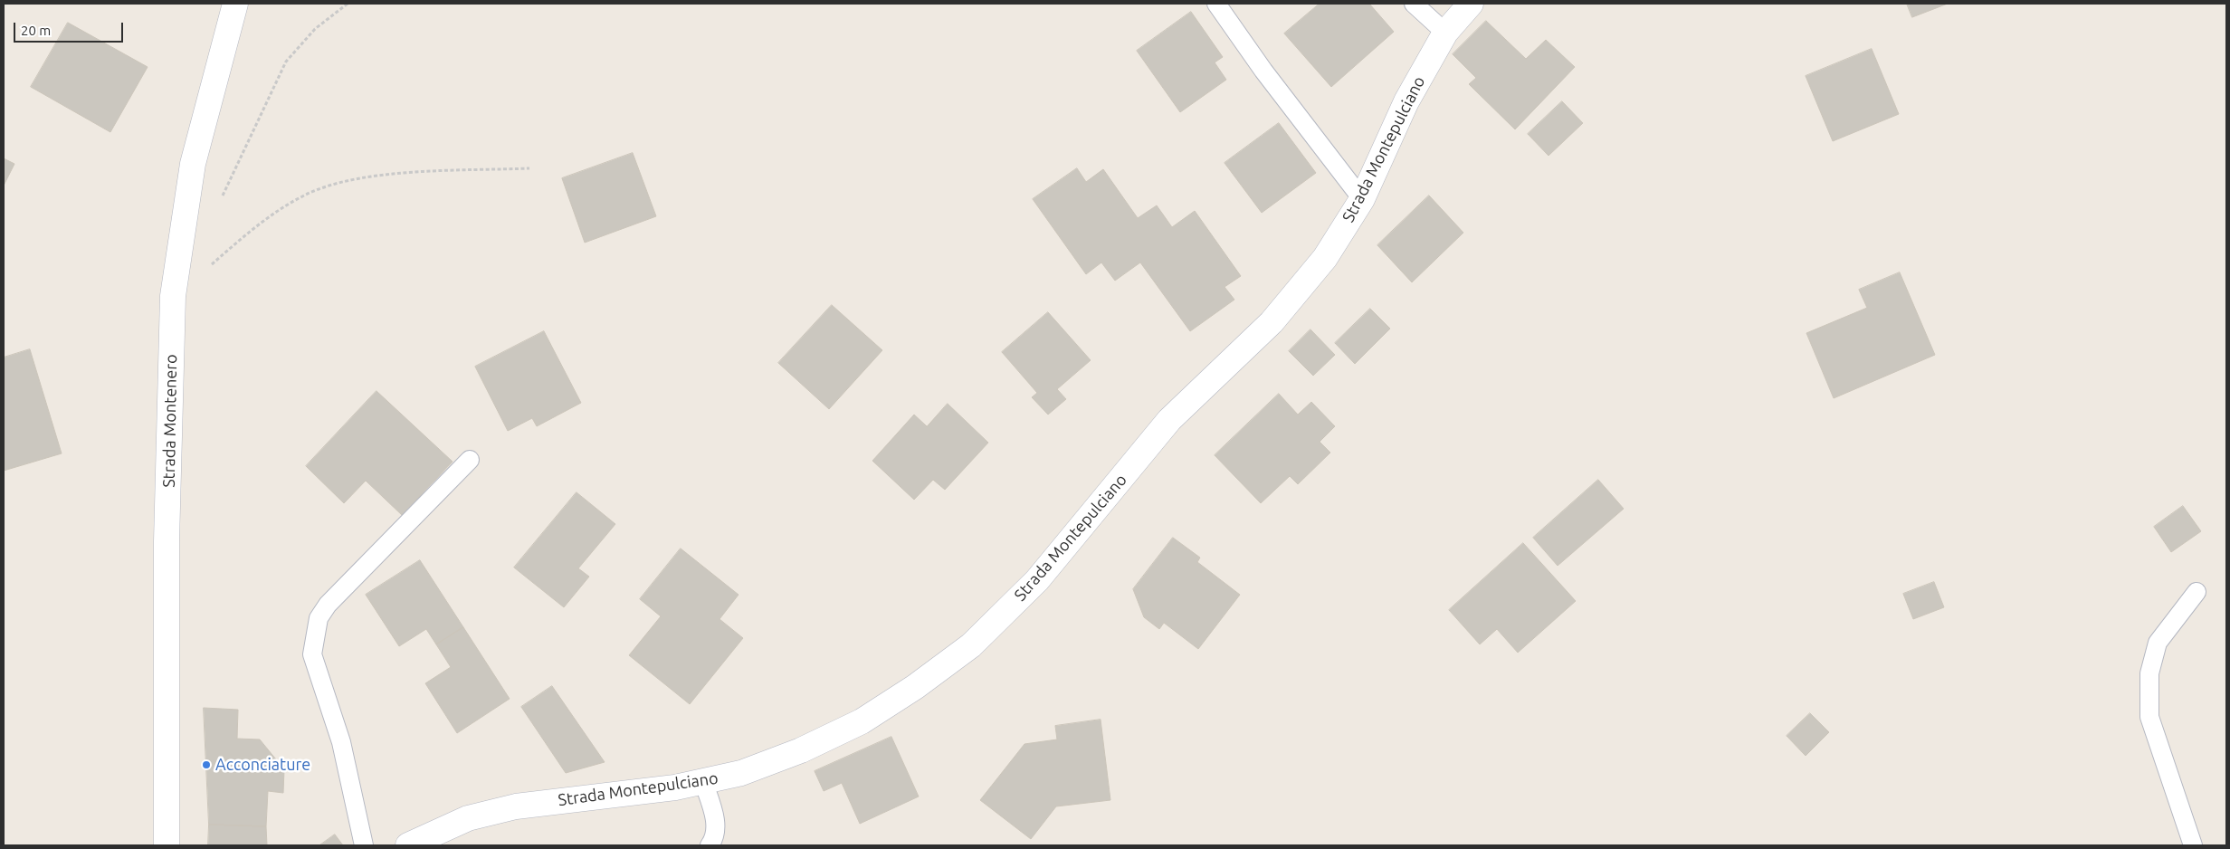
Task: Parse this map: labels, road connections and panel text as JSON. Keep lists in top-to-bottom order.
{
  "streets": {
    "street": ["Strada Montepulciano", "Strada Montenero"]
  },
  "places": ["Acconciature"],
  "scale_bar": "20 m"
}
